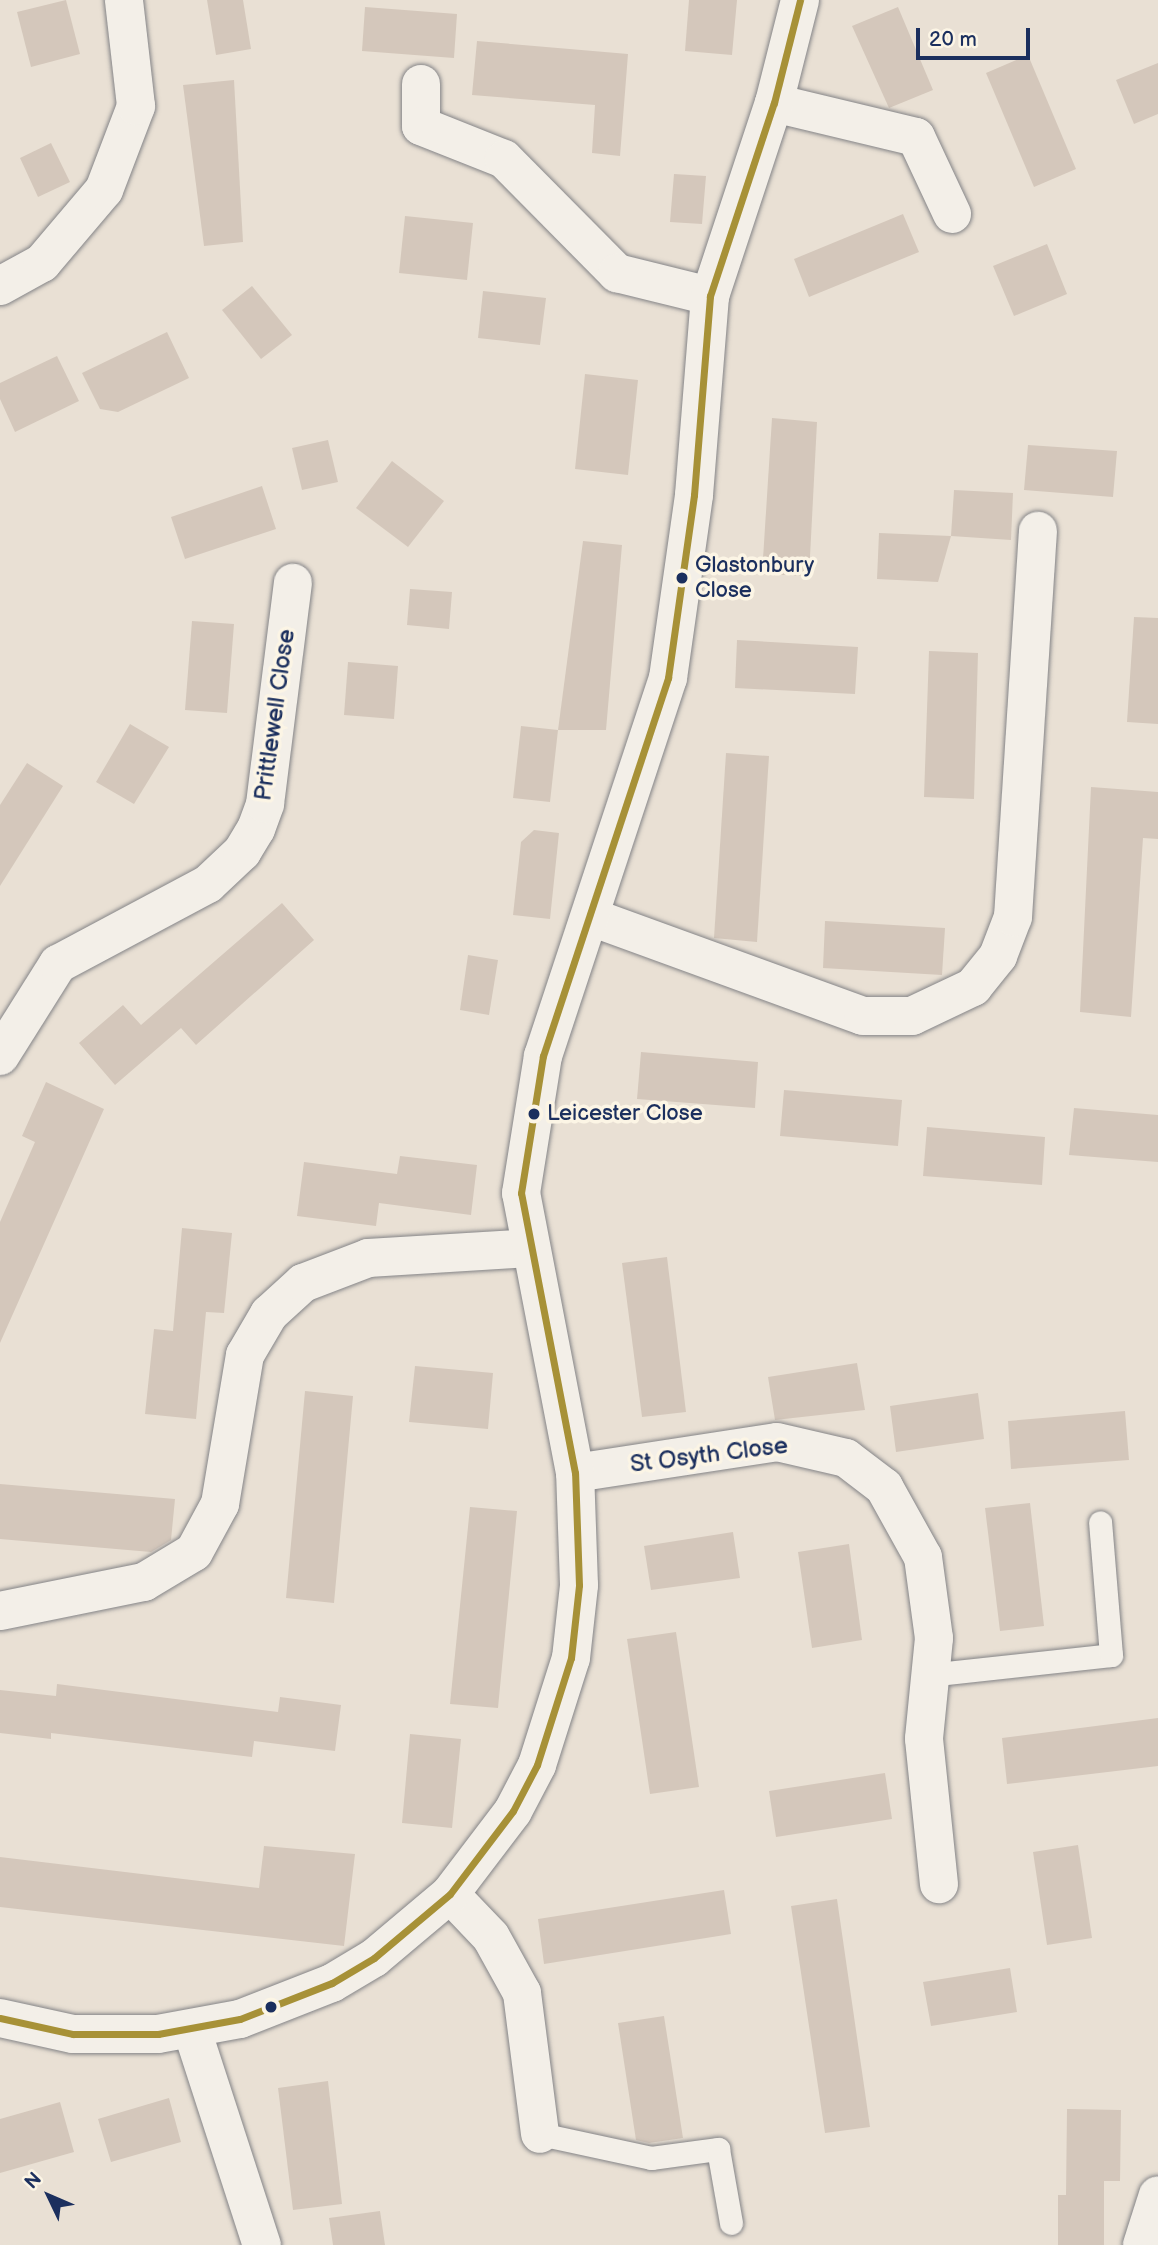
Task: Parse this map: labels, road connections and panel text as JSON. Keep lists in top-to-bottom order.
{
  "streets": {
    "street": ["Prittlewell Close", "St Osyth Close"]
  },
  "places": ["Glastonbury Close", "Leicester Close"],
  "scale_bar": "20 m",
  "north": "top left"
}
